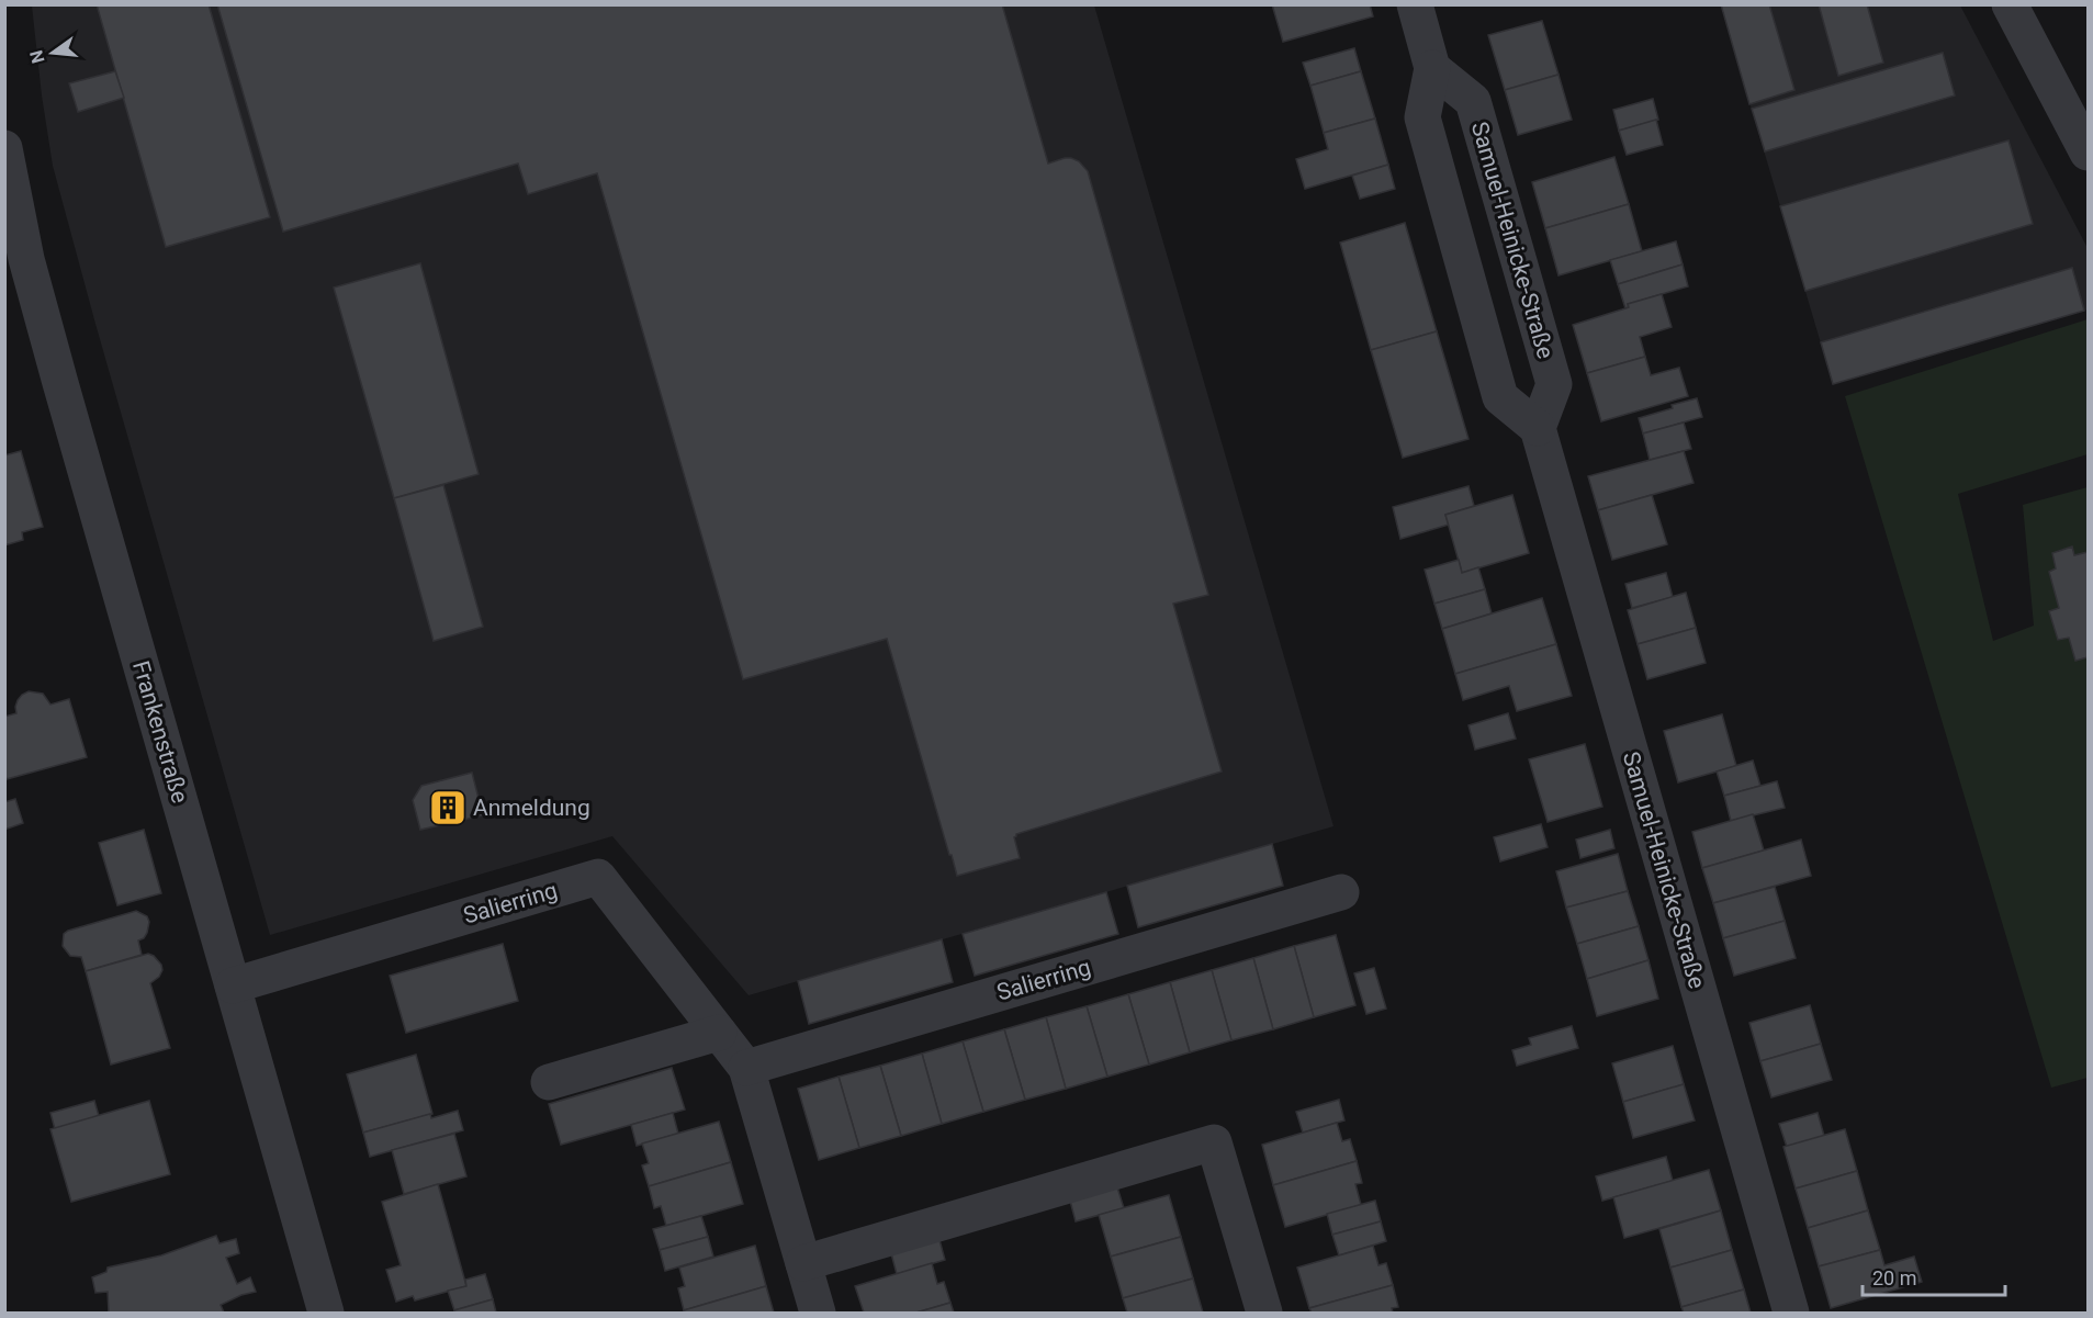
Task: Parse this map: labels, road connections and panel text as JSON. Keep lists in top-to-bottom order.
{
  "streets": {
    "street": ["Samuel-Heinicke-Straße", "Frankenstraße", "Salierring"]
  },
  "crossings": [
    ["Frankenstraße", "Salierring"]
  ],
  "places": {
    "building": ["Anmeldung"]
  },
  "scale_bar": "20 m",
  "north": "left"
}
